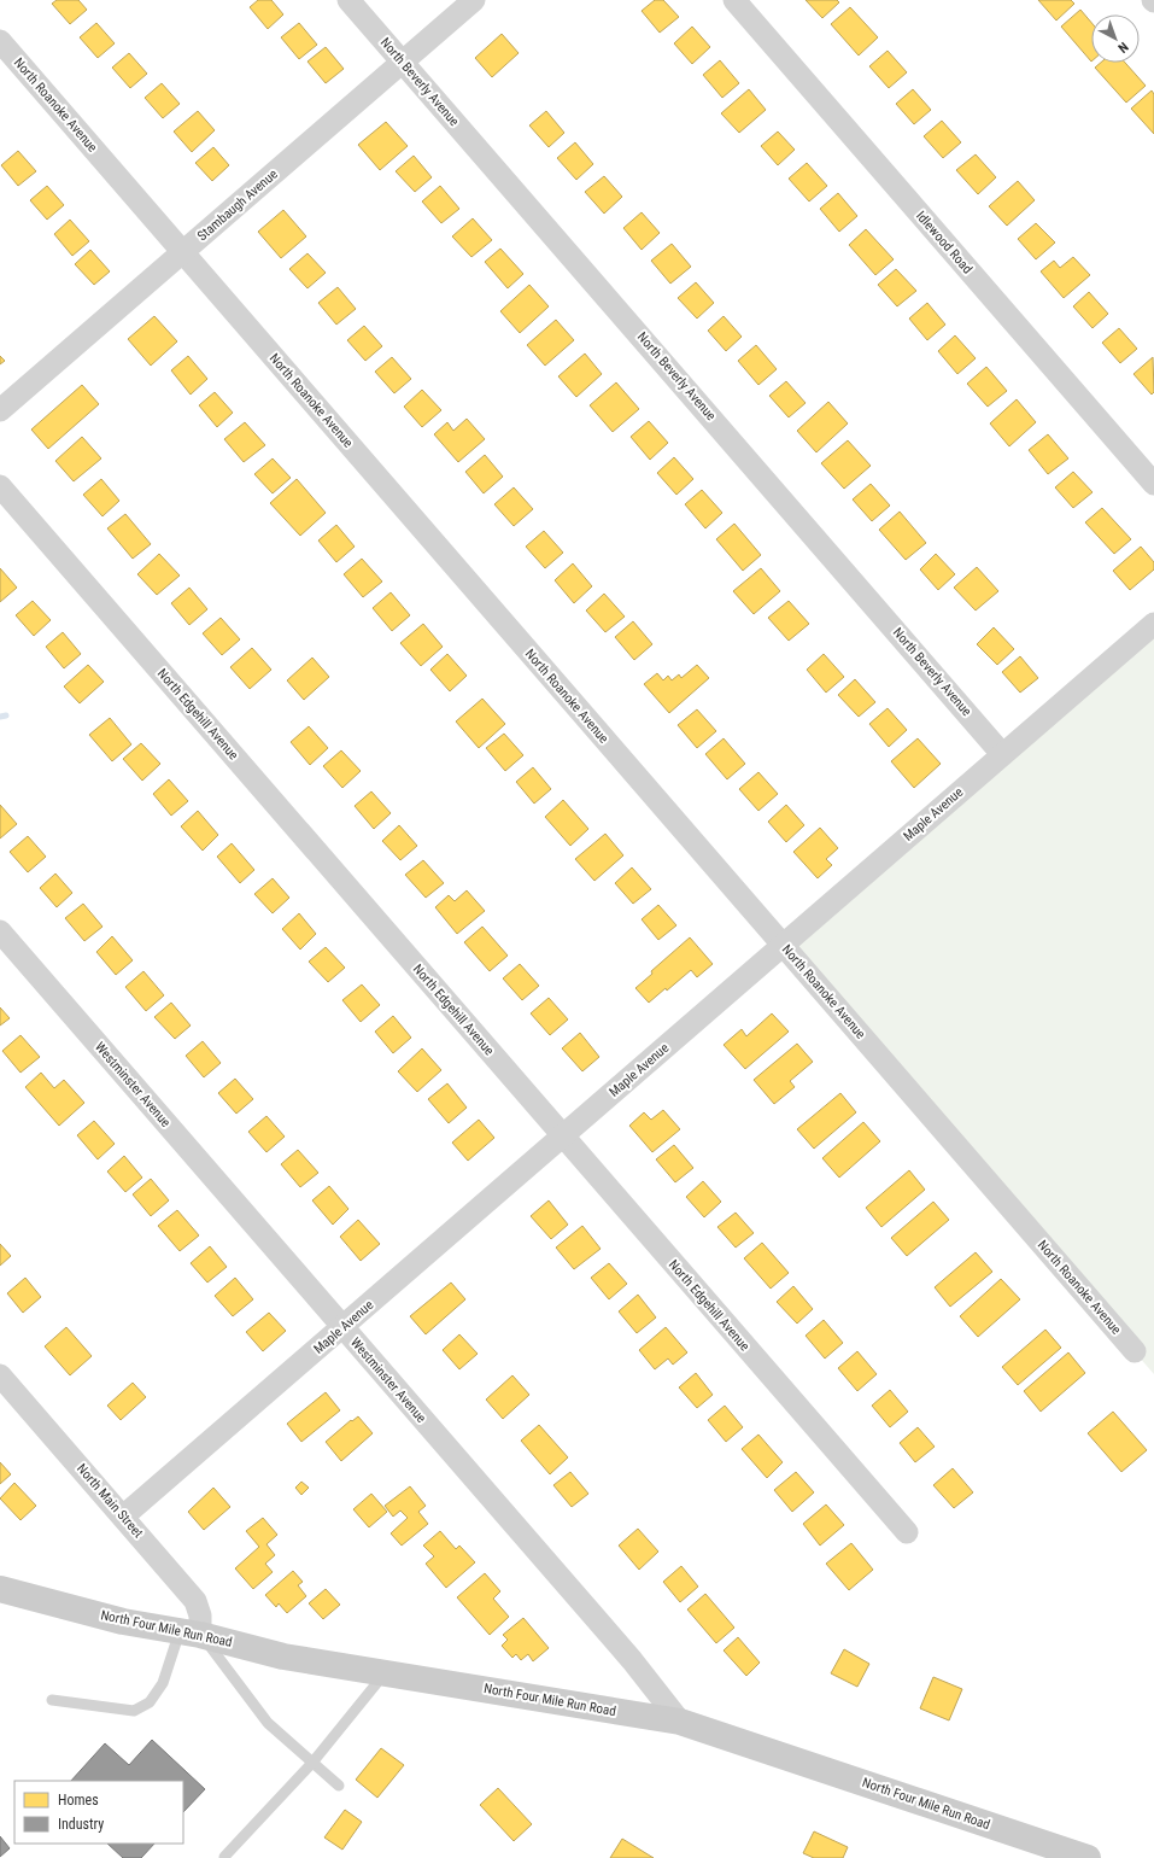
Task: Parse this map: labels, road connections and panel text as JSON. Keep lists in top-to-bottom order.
{
  "streets": {
    "street": [
      "North Beverly Avenue",
      "North Roanoke Avenue",
      "Stambaugh Avenue",
      "Idlewood Road",
      "North Edgehill Avenue",
      "Maple Avenue",
      "Westminster Avenue",
      "North Main Street",
      "North Four Mile Run Road"
    ]
  },
  "crossings": [
    ["North Beverly Avenue", "Stambaugh Avenue"],
    ["North Beverly Avenue", "Maple Avenue"],
    ["North Roanoke Avenue", "Stambaugh Avenue"],
    ["North Roanoke Avenue", "Maple Avenue"],
    ["North Edgehill Avenue", "Maple Avenue"],
    ["Maple Avenue", "Westminster Avenue"],
    ["Maple Avenue", "North Main Street"],
    ["Westminster Avenue", "North Four Mile Run Road"],
    ["North Main Street", "North Four Mile Run Road"]
  ],
  "legend": ["Homes", "Industry"],
  "north": "bottom right"
}
